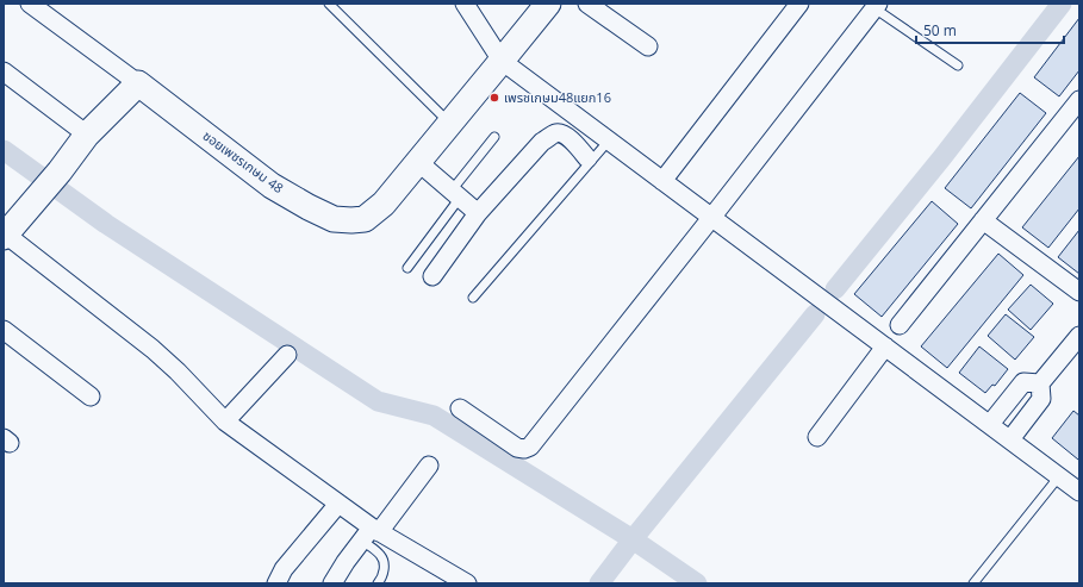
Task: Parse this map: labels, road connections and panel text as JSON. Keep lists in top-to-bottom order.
{
  "streets": {
    "street": ["ซอยเพชรเกษม 48"]
  },
  "places": ["เพรชเกษม48แยก16"],
  "scale_bar": "50 m"
}
